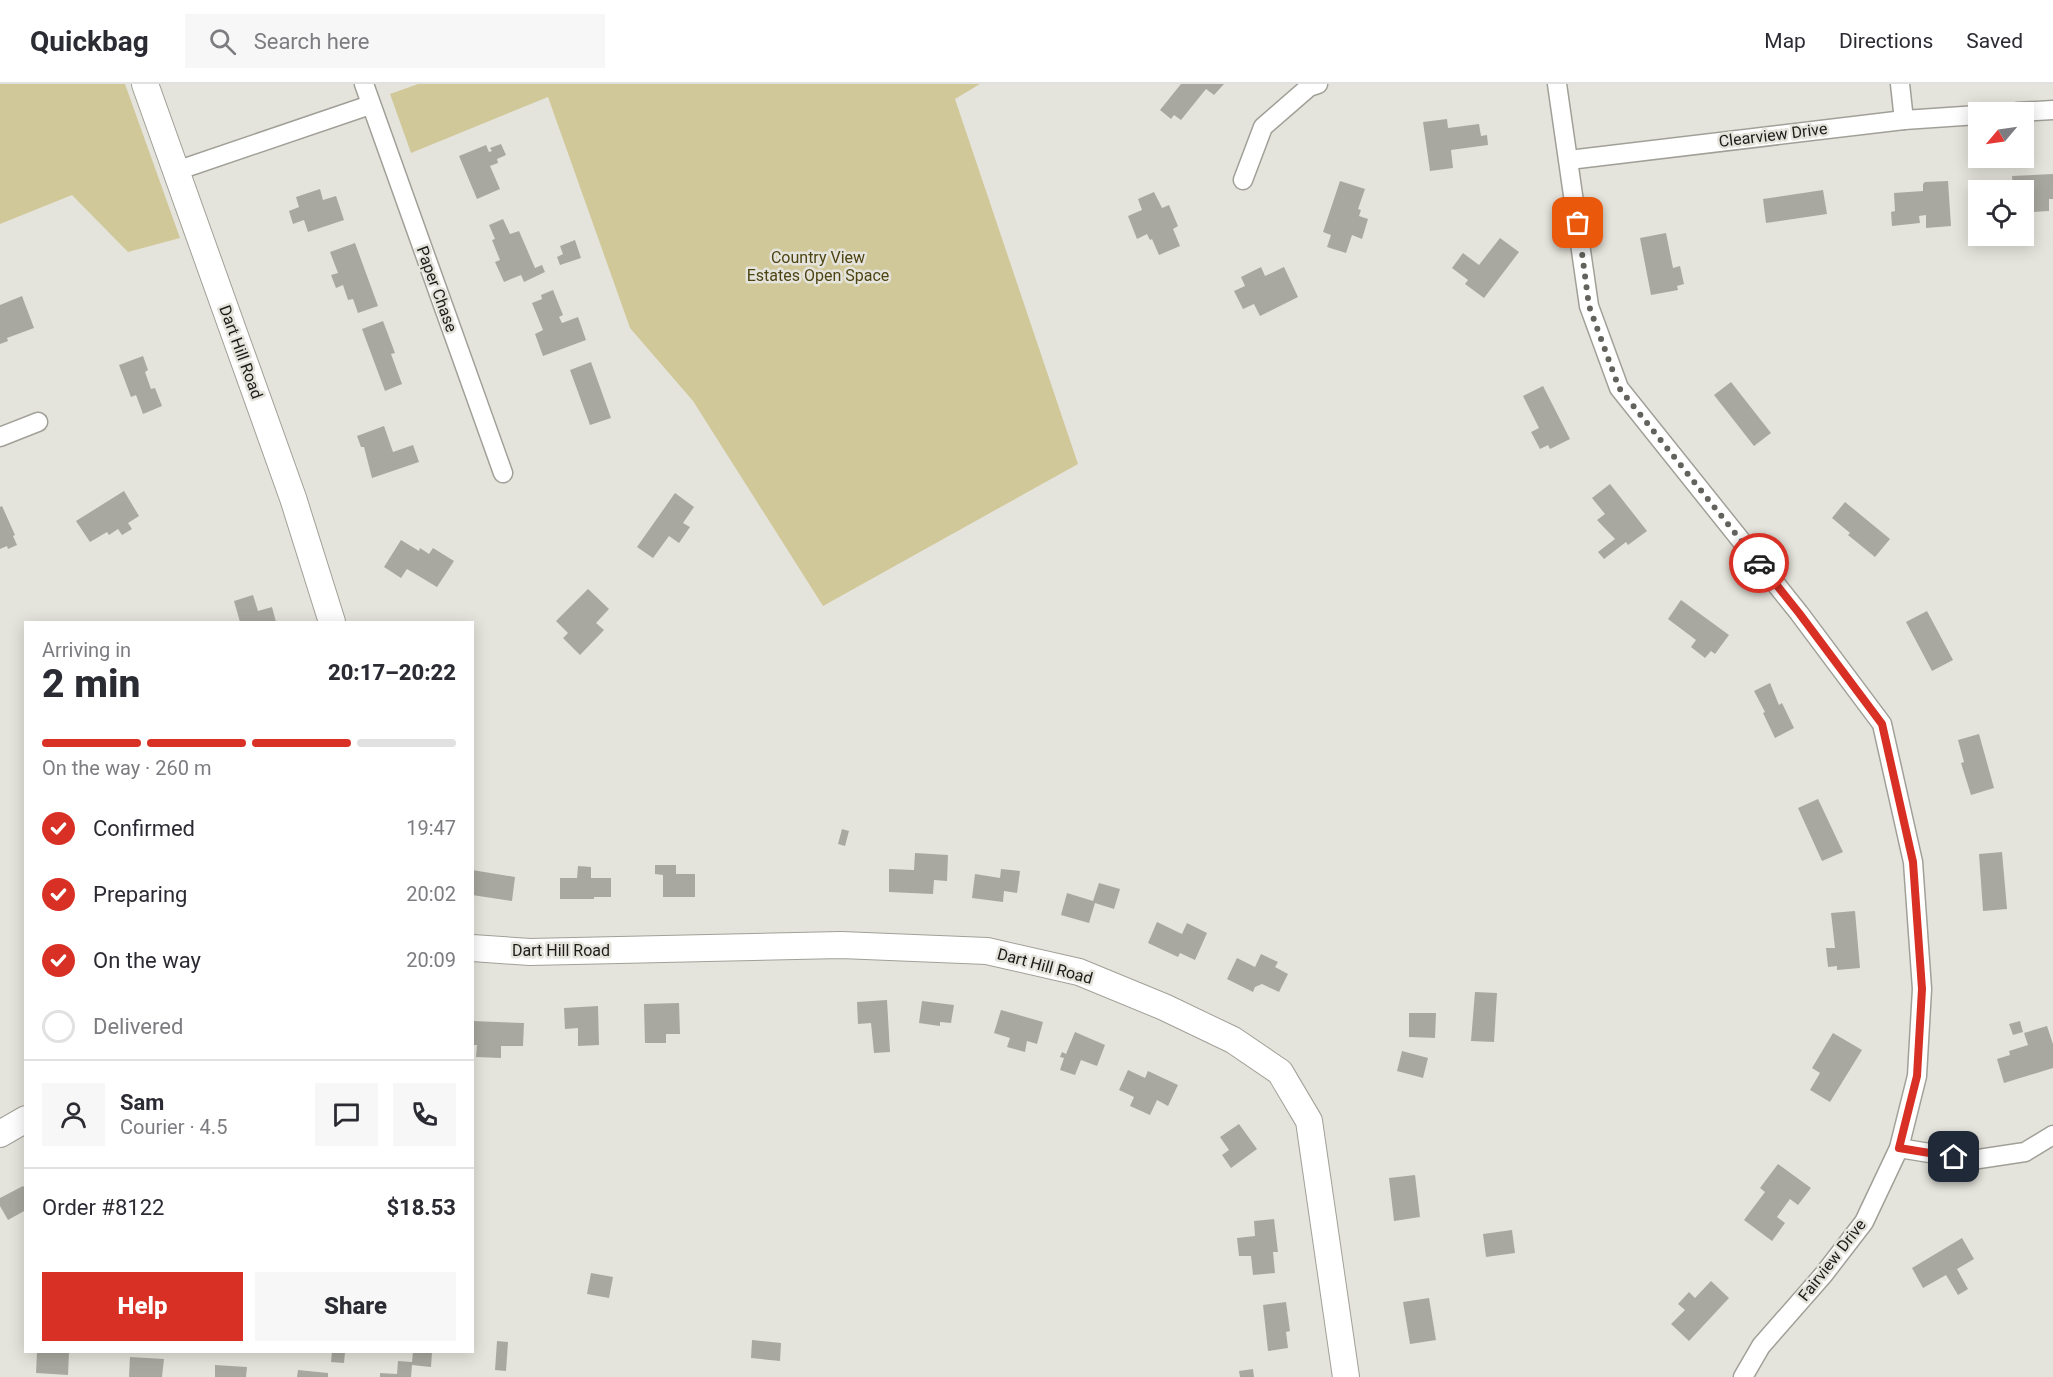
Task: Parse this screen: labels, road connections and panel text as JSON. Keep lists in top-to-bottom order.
{
  "streets": {
    "street": [
      "Clearview Drive",
      "Paper Chase",
      "Dart Hill Road",
      "Fairview Drive"
    ]
  },
  "crossings": [
    ["Clearview Drive", "Fairview Drive"]
  ],
  "parks": ["Country View Estates Open Space"],
  "north": "bottom left",
  "page": {
    "header": "Quickbag",
    "search": "Search here",
    "nav": ["Map", "Directions", "Saved"],
    "heading": ["2 min", "Arriving in", "20:17–20:22"],
    "panel": [
      "Sam",
      "Courier · 4.5",
      "Order #8122",
      "$18.53"
    ],
    "bar": "On the way · 260 m",
    "list": [
      ["Confirmed", "19:47"],
      ["Preparing", "20:02"],
      ["On the way", "20:09"],
      "Delivered"
    ],
    "buttons": ["Help", "Share"]
  }
}
